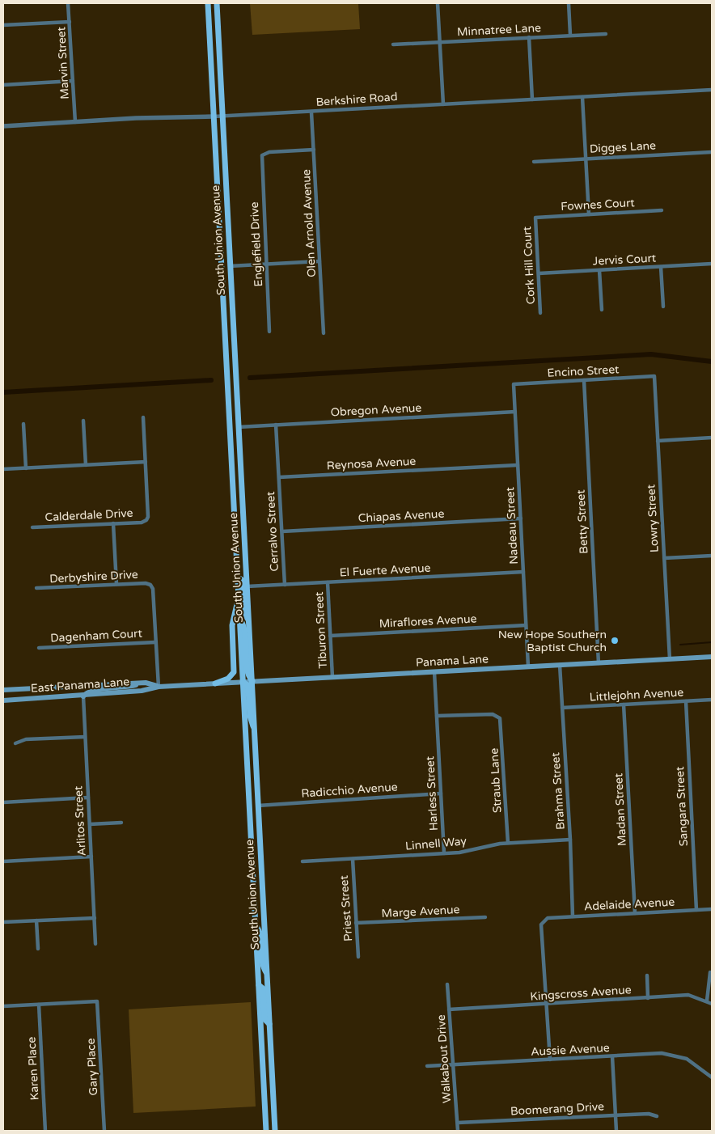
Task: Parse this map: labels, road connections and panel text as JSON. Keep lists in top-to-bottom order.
{
  "streets": {
    "main road": ["South Union Avenue", "Panama Lane", "East Panama Lane"],
    "street": [
      "Minnatree Lane",
      "Marvin Street",
      "Berkshire Road",
      "Digges Lane",
      "Fownes Court",
      "Olen Arnold Avenue",
      "Englefield Drive",
      "Jervis Court",
      "Cork Hill Court",
      "Encino Street",
      "Obregon Avenue",
      "Reynosa Avenue",
      "Calderdale Drive",
      "Chiapas Avenue",
      "Lowry Street",
      "Betty Street",
      "Nadeau Street",
      "Cerralvo Street",
      "El Fuerte Avenue",
      "Derbyshire Drive",
      "Miraflores Avenue",
      "Tiburon Street",
      "Dagenham Court",
      "Littlejohn Avenue",
      "Straub Lane",
      "Radicchio Avenue",
      "Brahma Street",
      "Harless Street",
      "Sangara Street",
      "Madan Street",
      "Arlitos Street",
      "Linnell Way",
      "Adelaide Avenue",
      "Priest Street",
      "Marge Avenue",
      "Kingscross Avenue",
      "Aussie Avenue",
      "Walkabout Drive",
      "Gary Place",
      "Karen Place",
      "Boomerang Drive"
    ]
  },
  "crossings": [
    ["Marvin Street", "Berkshire Road"],
    ["Berkshire Road", "Olen Arnold Avenue"],
    ["Berkshire Road", "South Union Avenue"],
    ["Fownes Court", "Cork Hill Court"],
    ["Olen Arnold Avenue", "Englefield Drive"],
    ["South Union Avenue", "Obregon Avenue"],
    ["South Union Avenue", "El Fuerte Avenue"],
    ["South Union Avenue", "Panama Lane"],
    ["South Union Avenue", "East Panama Lane"],
    ["South Union Avenue", "Radicchio Avenue"],
    ["Jervis Court", "Cork Hill Court"],
    ["Encino Street", "Lowry Street"],
    ["Encino Street", "Betty Street"],
    ["Encino Street", "Nadeau Street"],
    ["Obregon Avenue", "Nadeau Street"],
    ["Reynosa Avenue", "Nadeau Street"],
    ["Reynosa Avenue", "Cerralvo Street"],
    ["Chiapas Avenue", "Nadeau Street"],
    ["Chiapas Avenue", "Cerralvo Street"],
    ["Lowry Street", "Panama Lane"],
    ["Betty Street", "Panama Lane"],
    ["Nadeau Street", "El Fuerte Avenue"],
    ["Nadeau Street", "Miraflores Avenue"],
    ["Nadeau Street", "Panama Lane"],
    ["Cerralvo Street", "El Fuerte Avenue"],
    ["El Fuerte Avenue", "Tiburon Street"],
    ["Derbyshire Drive", "Dagenham Court"],
    ["Miraflores Avenue", "Tiburon Street"],
    ["Tiburon Street", "Panama Lane"],
    ["Panama Lane", "East Panama Lane"],
    ["Panama Lane", "Brahma Street"],
    ["Panama Lane", "Harless Street"],
    ["East Panama Lane", "Arlitos Street"],
    ["Littlejohn Avenue", "Brahma Street"],
    ["Littlejohn Avenue", "Sangara Street"],
    ["Littlejohn Avenue", "Madan Street"],
    ["Straub Lane", "Harless Street"],
    ["Straub Lane", "Linnell Way"],
    ["Radicchio Avenue", "Harless Street"],
    ["Brahma Street", "Linnell Way"],
    ["Brahma Street", "Adelaide Avenue"],
    ["Harless Street", "Linnell Way"],
    ["Sangara Street", "Adelaide Avenue"],
    ["Madan Street", "Adelaide Avenue"],
    ["Linnell Way", "Priest Street"],
    ["Adelaide Avenue", "Kingscross Avenue"],
    ["Priest Street", "Marge Avenue"],
    ["Kingscross Avenue", "Walkabout Drive"],
    ["Aussie Avenue", "Walkabout Drive"],
    ["Walkabout Drive", "Boomerang Drive"],
    ["Gary Place", "Karen Place"]
  ],
  "places": ["New Hope Southern Baptist Church"]
}
